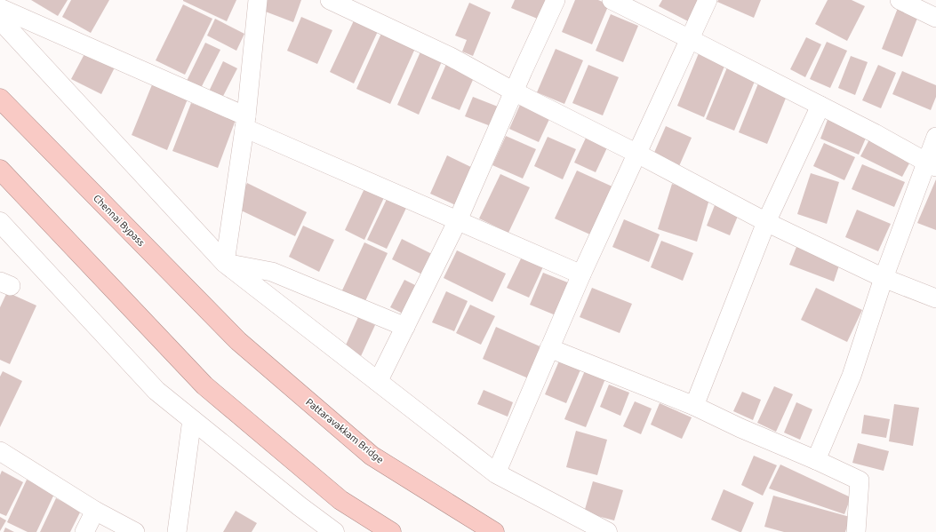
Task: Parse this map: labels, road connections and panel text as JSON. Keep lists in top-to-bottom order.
{
  "streets": {
    "highway": ["Chennai Bypass", "Pattaravakkam Bridge"]
  },
  "crossings": [
    ["Chennai Bypass", "Pattaravakkam Bridge"]
  ]
}
